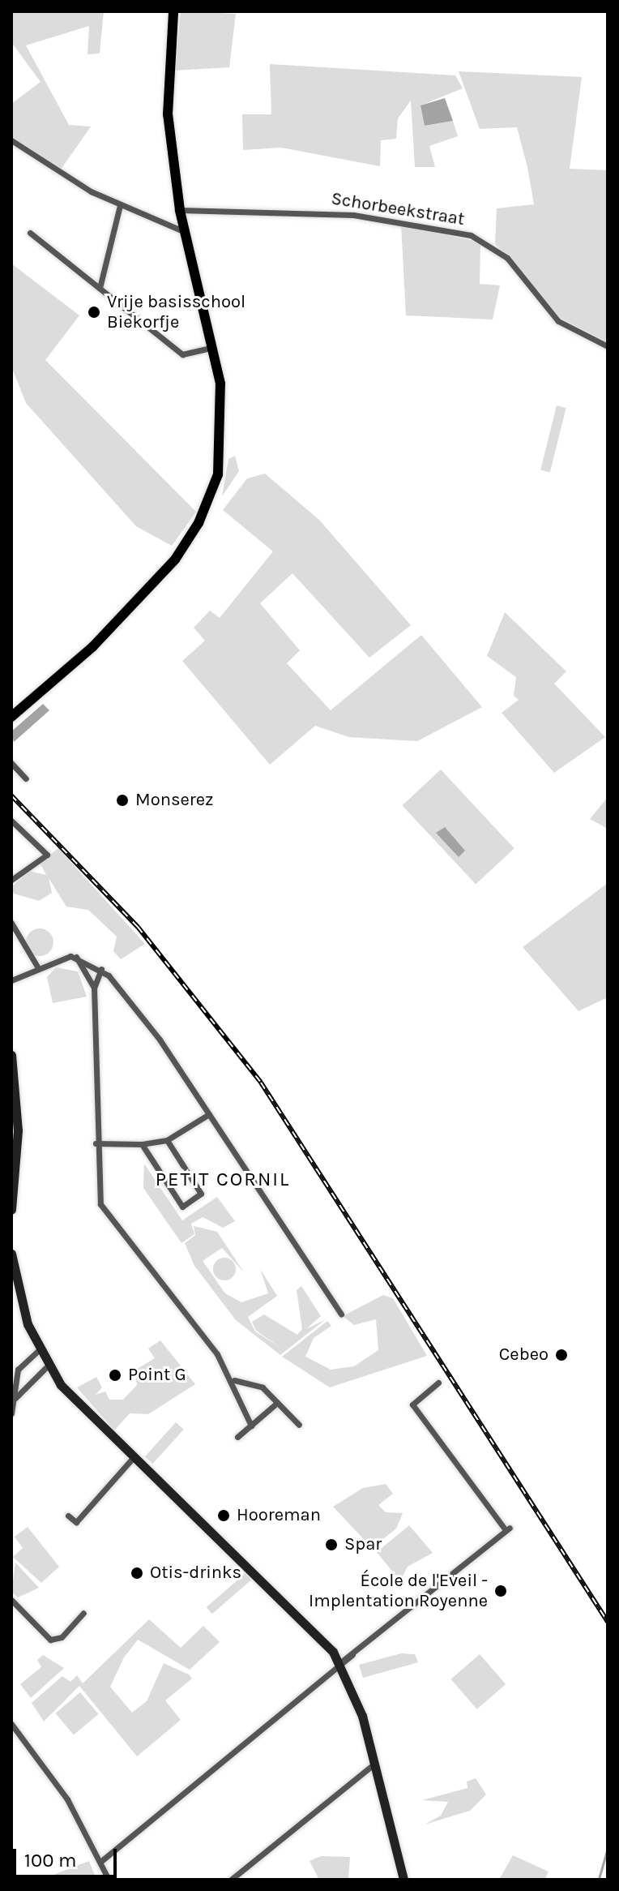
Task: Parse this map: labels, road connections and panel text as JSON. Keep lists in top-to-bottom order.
{
  "streets": {
    "street": ["Schorbeekstraat"]
  },
  "districts": ["PETIT CORNIL"],
  "places": [
    "Vrije basisschool Biekorfje",
    "Monserez",
    "Cebeo",
    "Point G",
    "Hooreman",
    "Spar",
    "Otis-drinks",
    "École de l'Eveil - Implentation Royenne"
  ],
  "scale_bar": "100 m"
}
